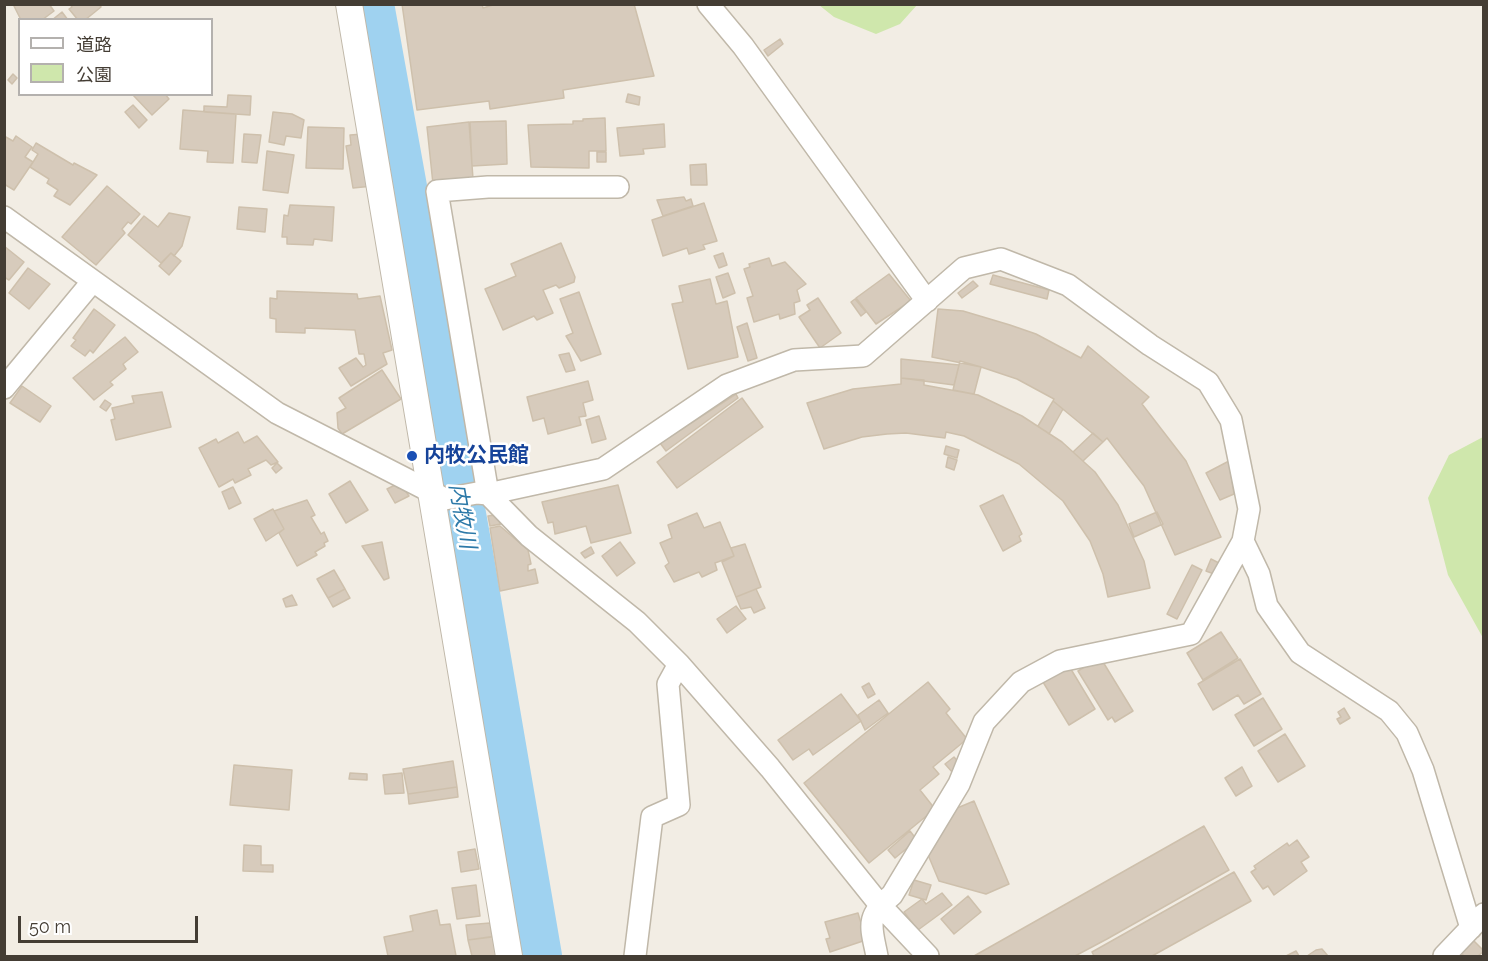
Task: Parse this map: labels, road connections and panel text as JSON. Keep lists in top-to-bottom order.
{
  "water": ["内牧川"],
  "places": ["内牧公民館"],
  "legend": ["道路", "公園"],
  "scale_bar": "50 m"
}
